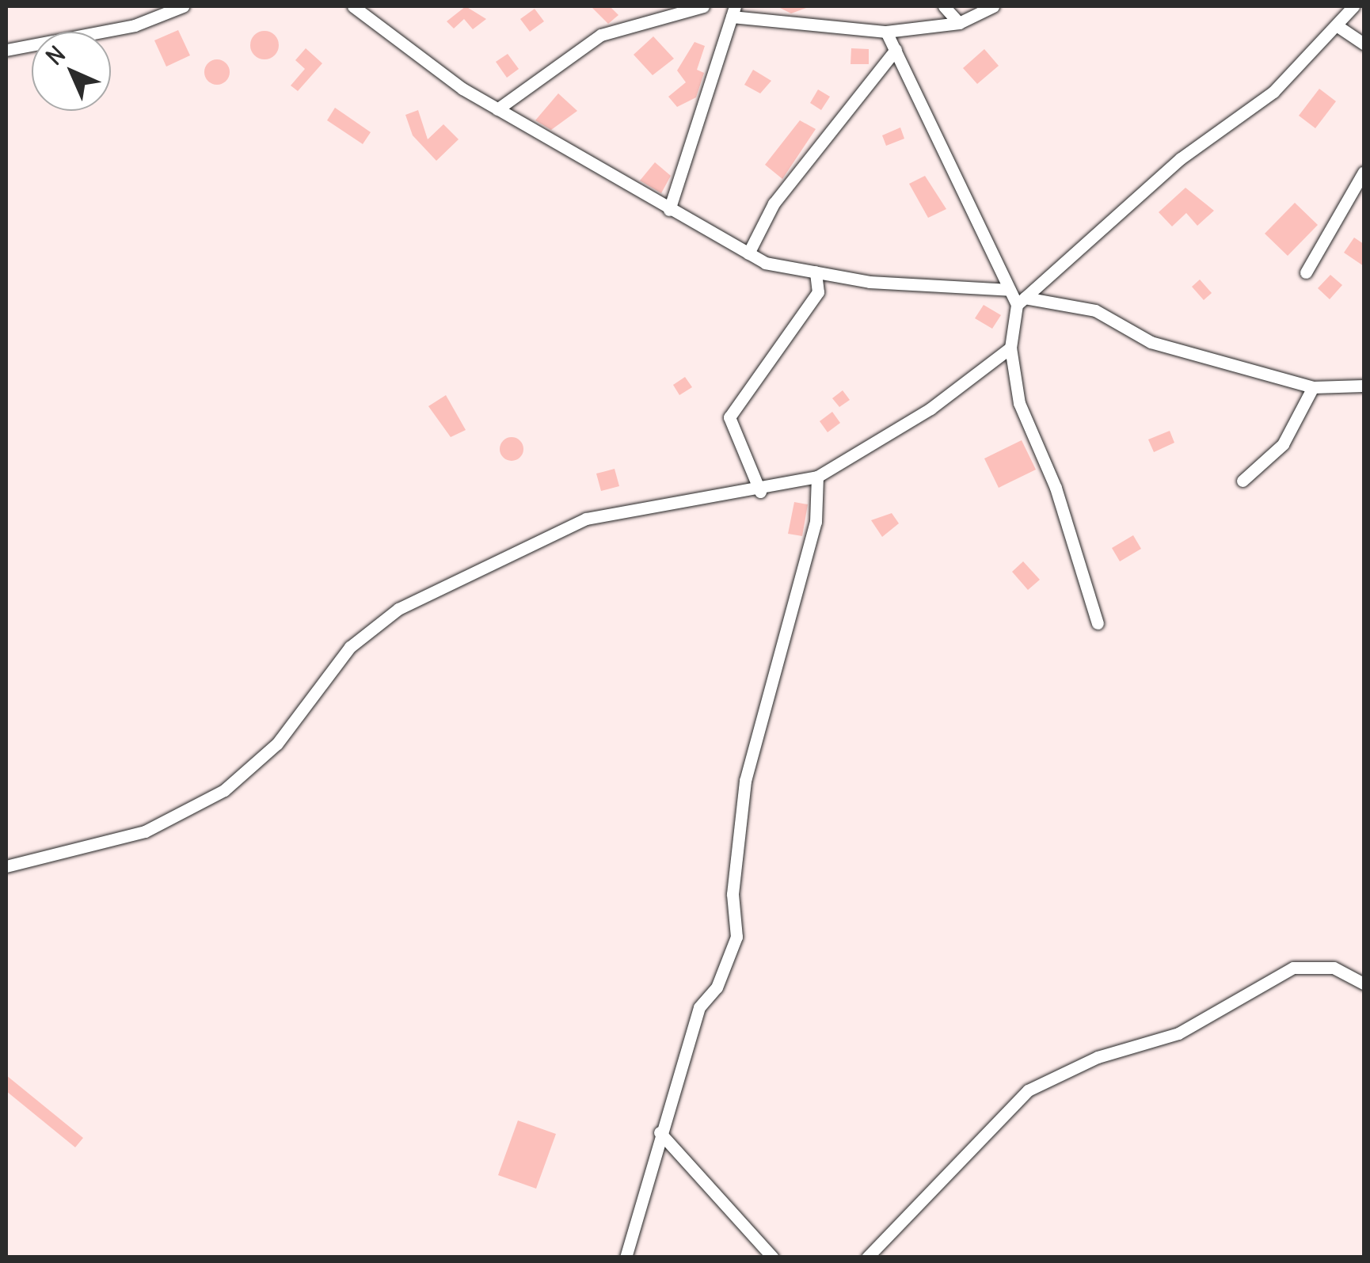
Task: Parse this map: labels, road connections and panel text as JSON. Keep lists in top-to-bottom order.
{
  "north": "top left"
}
